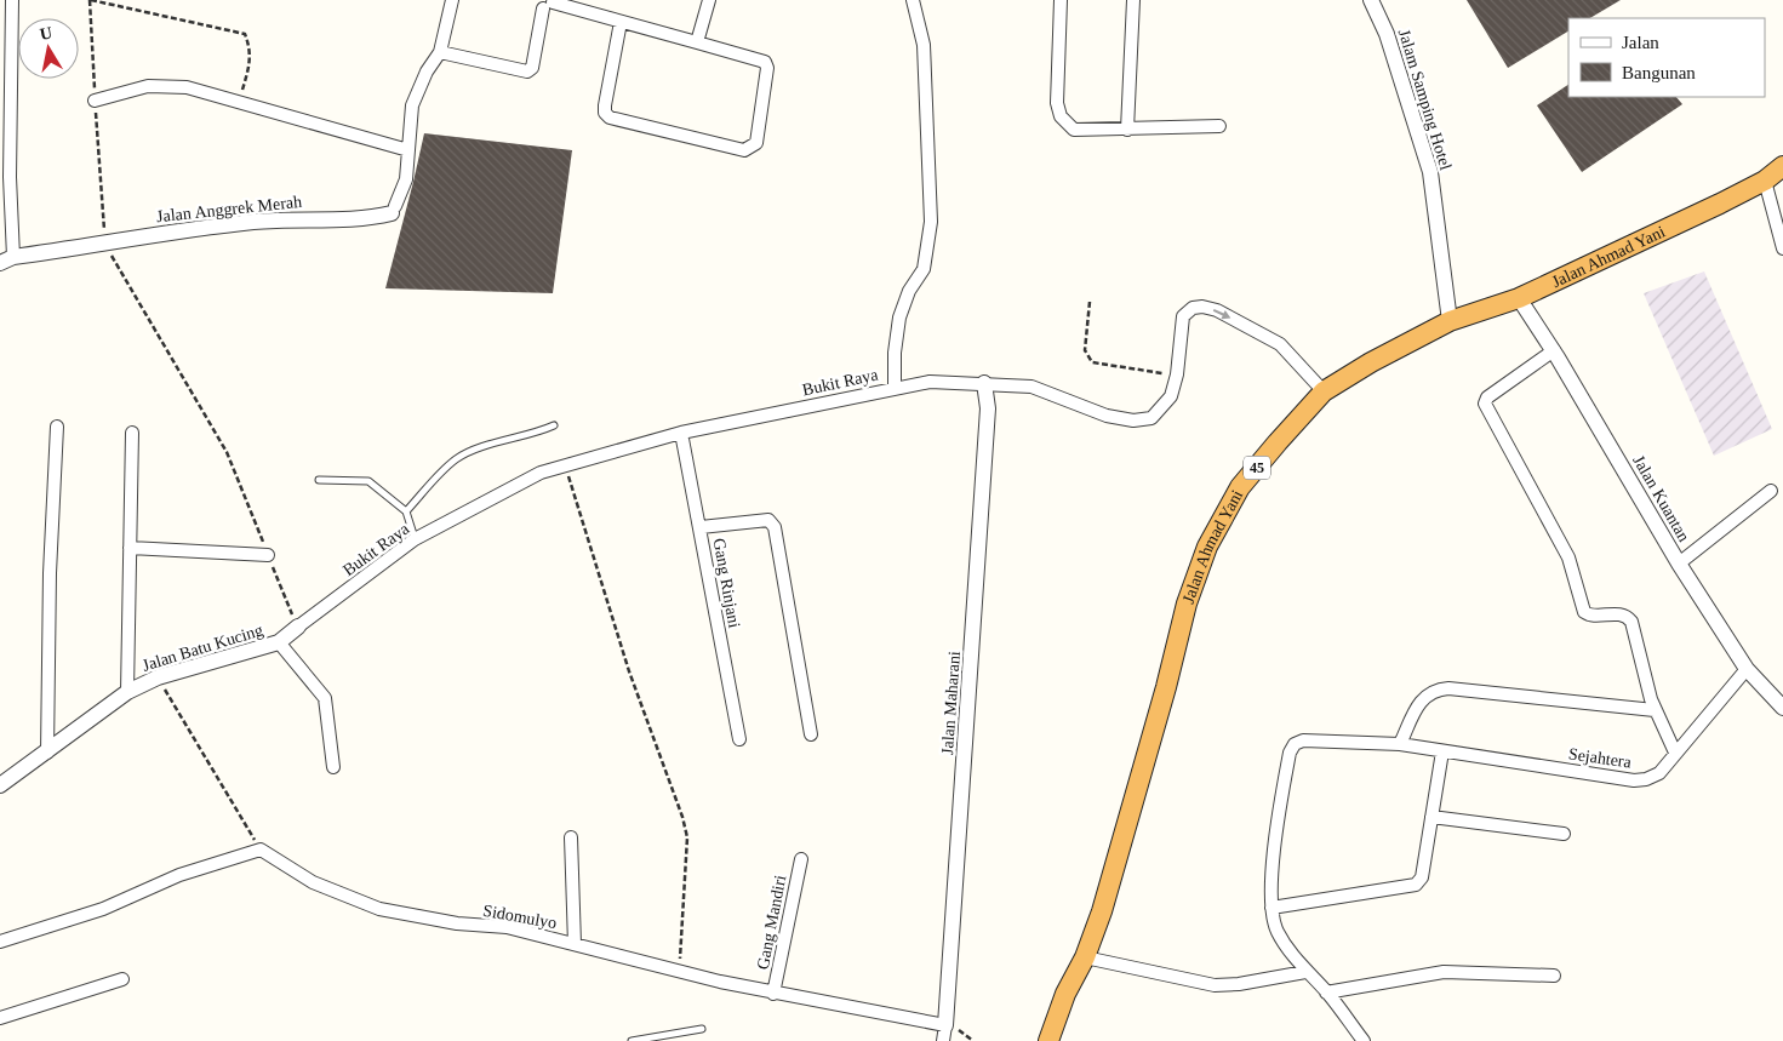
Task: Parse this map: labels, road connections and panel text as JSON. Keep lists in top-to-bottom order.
{
  "streets": {
    "highway": ["Jalan Ahmad Yani", "45"],
    "street": [
      "Jalam Samping Hotel",
      "Jalan Anggrek Merah",
      "Bukit Raya",
      "Jalan Kuantan",
      "Gang Rinjani",
      "Jalan Batu Kucing",
      "Jalan Maharani",
      "Sejahtera",
      "Sidomulyo",
      "Gang Mandiri"
    ]
  },
  "crossings": [
    ["Jalam Samping Hotel", "Jalan Ahmad Yani"],
    ["Jalan Ahmad Yani", "Bukit Raya"],
    ["Jalan Ahmad Yani", "Jalan Kuantan"],
    ["Bukit Raya", "Gang Rinjani"],
    ["Bukit Raya", "Jalan Batu Kucing"],
    ["Bukit Raya", "Jalan Maharani"],
    ["Jalan Kuantan", "Sejahtera"],
    ["Jalan Maharani", "Sidomulyo"],
    ["Sidomulyo", "Gang Mandiri"]
  ],
  "legend": ["Jalan", "Bangunan"],
  "north": "top"
}
